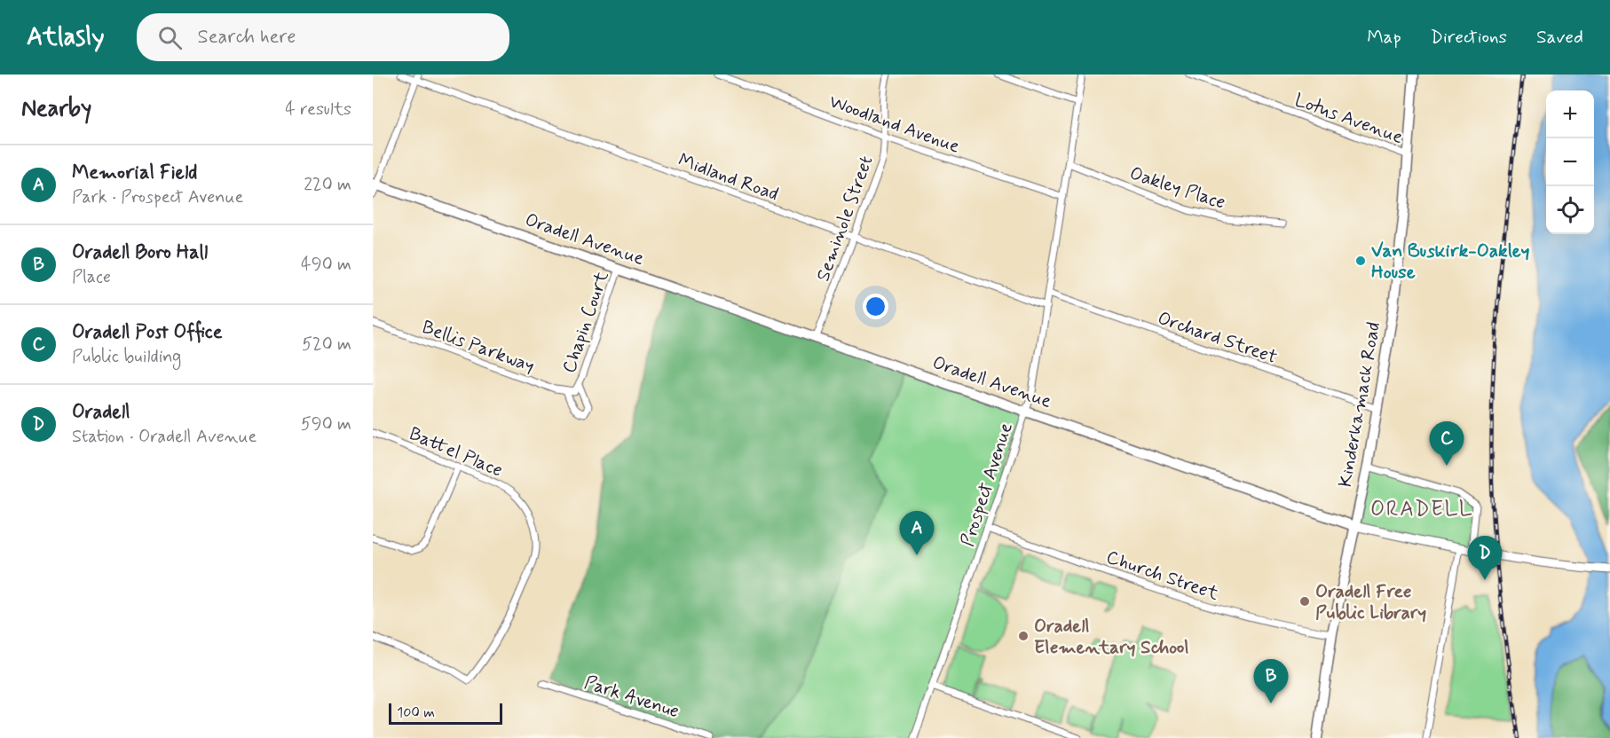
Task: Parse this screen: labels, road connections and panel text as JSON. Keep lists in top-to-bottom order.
{
  "streets": {
    "main road": ["Oradell Avenue", "Kinderkamack Road"],
    "street": [
      "Lotus Avenue",
      "Woodland Avenue",
      "Midland Road",
      "Oakley Place",
      "Seminole Street",
      "Chapin Court",
      "Orchard Street",
      "Bellis Parkway",
      "Battel Place",
      "Prospect Avenue",
      "Church Street",
      "Park Avenue"
    ]
  },
  "crossings": [
    ["Lotus Avenue", "Kinderkamack Road"],
    ["Woodland Avenue", "Seminole Street"],
    ["Woodland Avenue", "Prospect Avenue"],
    ["Midland Road", "Seminole Street"],
    ["Midland Road", "Prospect Avenue"],
    ["Oakley Place", "Prospect Avenue"],
    ["Seminole Street", "Oradell Avenue"],
    ["Oradell Avenue", "Chapin Court"],
    ["Oradell Avenue", "Kinderkamack Road"],
    ["Oradell Avenue", "Prospect Avenue"],
    ["Chapin Court", "Bellis Parkway"],
    ["Orchard Street", "Kinderkamack Road"],
    ["Orchard Street", "Prospect Avenue"],
    ["Kinderkamack Road", "Church Street"],
    ["Prospect Avenue", "Church Street"]
  ],
  "districts": ["ORADELL"],
  "places": ["Van Buskirk-Oakley House", "Oradell Free Public Library", "Oradell Elementary School"],
  "scale_bar": "100 m",
  "page": {
    "header": "Atlasly",
    "search": "Search here",
    "nav": ["Map", "Directions", "Saved"],
    "heading": ["Nearby", "4 results"],
    "map_buttons": ["+", "−"],
    "list": [
      {
        "mark": "A",
        "name": "Memorial Field",
        "note": "Park · Prospect Avenue",
        "value": "220 m"
      },
      {
        "mark": "B",
        "name": "Oradell Boro Hall",
        "note": "Place",
        "value": "490 m"
      },
      {
        "mark": "C",
        "name": "Oradell Post Office",
        "note": "Public building",
        "value": "520 m"
      },
      {
        "mark": "D",
        "name": "Oradell",
        "note": "Station · Oradell Avenue",
        "value": "590 m"
      }
    ],
    "pins": [
      "C",
      "A",
      "D",
      "B"
    ],
    "scale": "100 m"
  }
}
